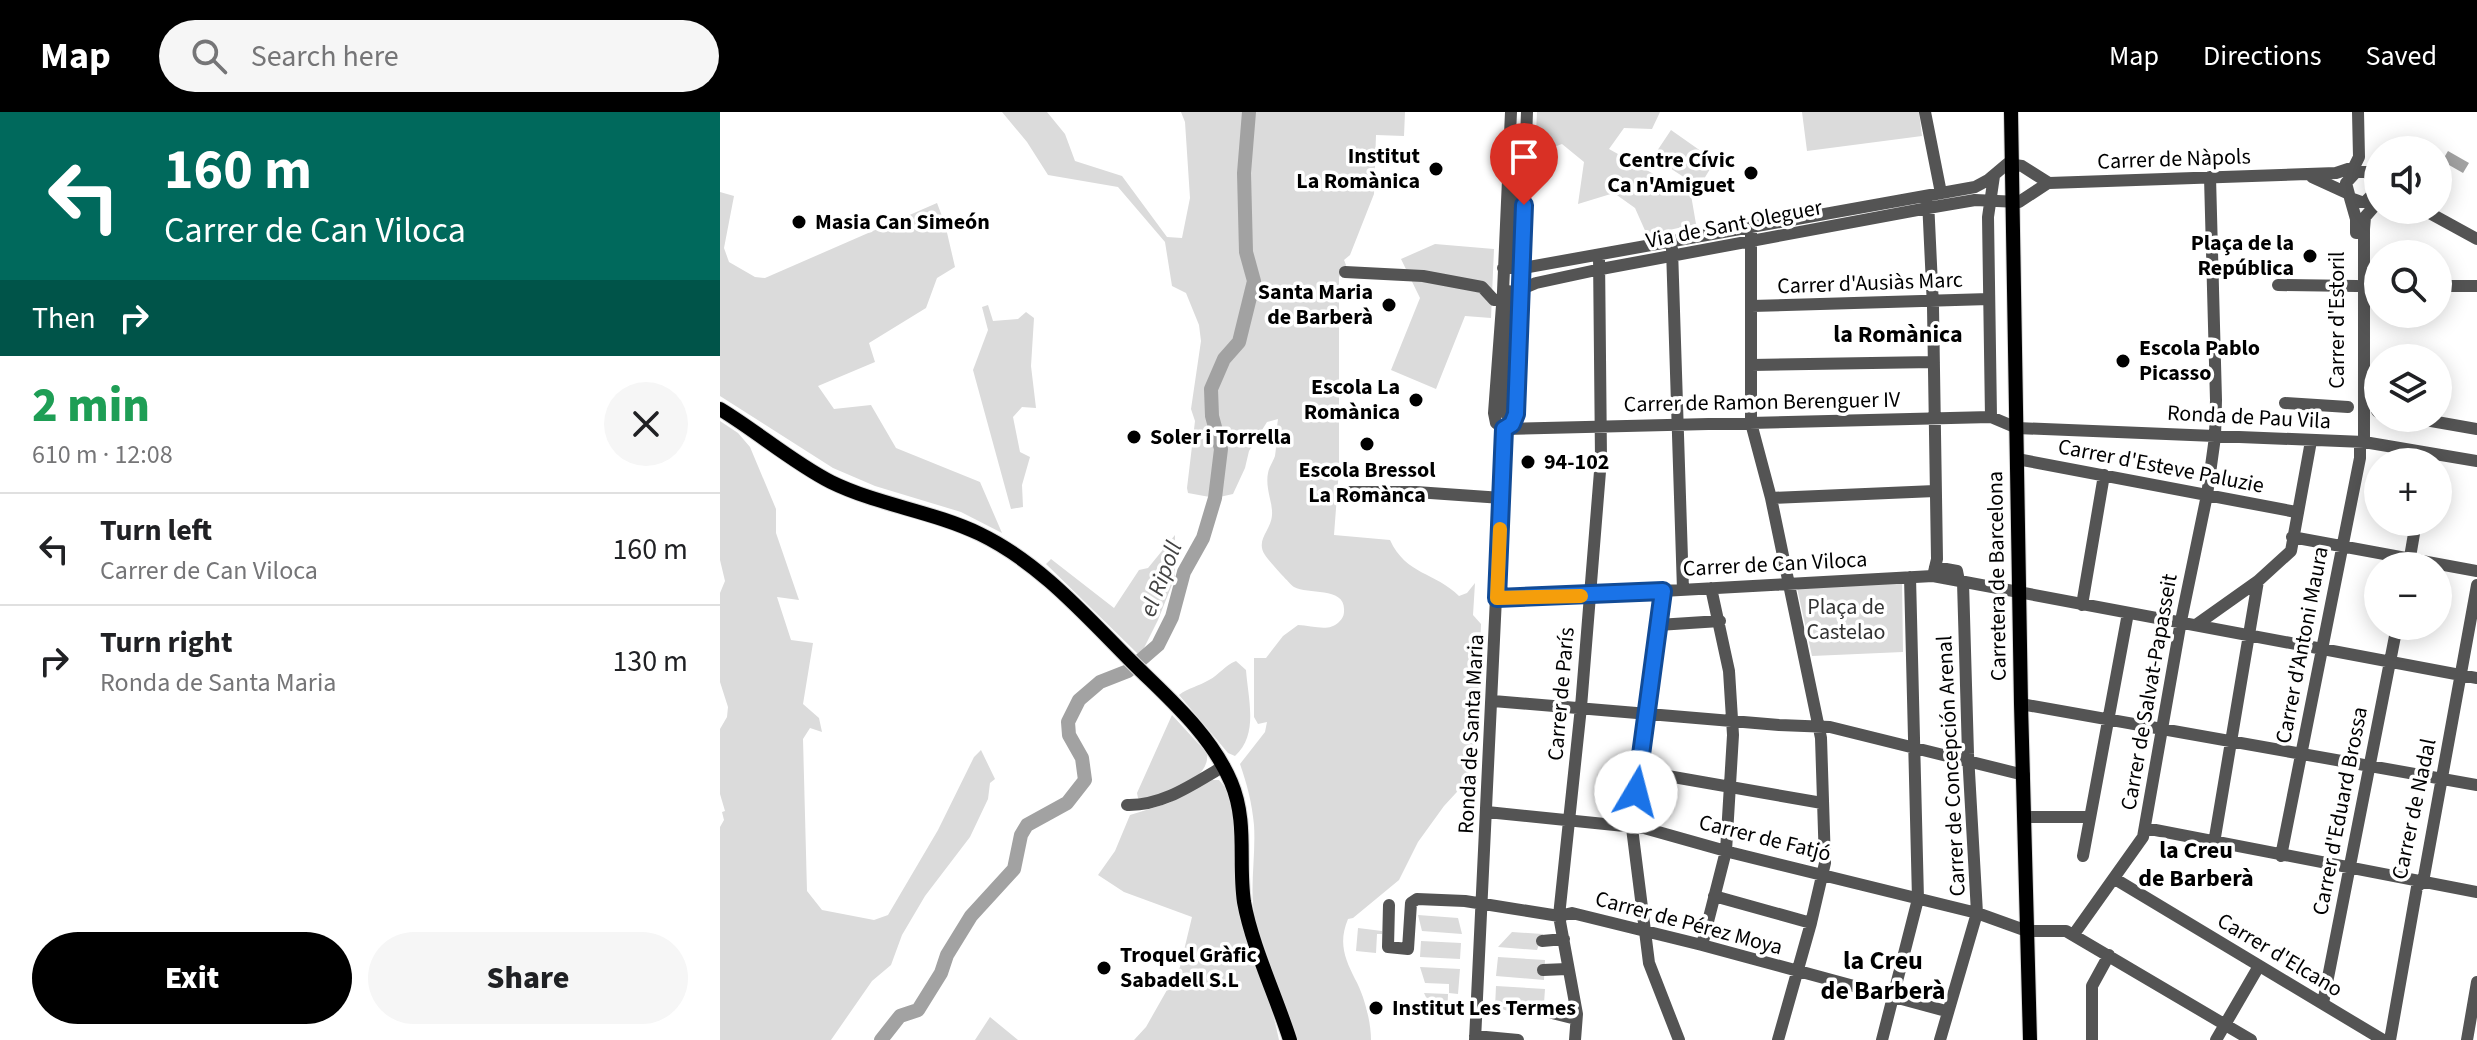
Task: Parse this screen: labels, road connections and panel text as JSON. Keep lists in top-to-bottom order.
{
  "streets": {
    "main road": ["Carretera de Barcelona"],
    "street": [
      "Carrer de Nàpols",
      "Via de Sant Oleguer",
      "Carrer d'Ausiàs Marc",
      "Carrer d'Estoril",
      "Carrer de Ramon Berenguer IV",
      "Ronda de Pau Vila",
      "Carrer d'Esteve Paluzie",
      "Carrer de Can Viloca",
      "Carrer d'Antoni Maura",
      "Carrer de Salvat-Papasseit",
      "Carrer de París",
      "Ronda de Santa Maria",
      "Carrer de Concepción Arenal",
      "Carrer de Nadal",
      "Carrer d'Eduard Brossa",
      "Carrer de Fatjó",
      "Carrer de Pérez Moya",
      "Carrer d'Elcano"
    ]
  },
  "crossings": [
    ["Carrer de Nàpols", "Carrer d'Estoril"],
    ["Carrer de Nàpols", "Carrer de Salvat-Papasseit"],
    ["Via de Sant Oleguer", "Carretera de Barcelona"],
    ["Via de Sant Oleguer", "Carrer de París"],
    ["Via de Sant Oleguer", "Ronda de Santa Maria"],
    ["Carrer d'Estoril", "Ronda de Pau Vila"],
    ["Carrer d'Estoril", "Carrer d'Antoni Maura"],
    ["Carrer de Ramon Berenguer IV", "Ronda de Pau Vila"],
    ["Carrer de Ramon Berenguer IV", "Carretera de Barcelona"],
    ["Carrer de Ramon Berenguer IV", "Carrer de París"],
    ["Carrer de Ramon Berenguer IV", "Ronda de Santa Maria"],
    ["Ronda de Pau Vila", "Carretera de Barcelona"],
    ["Ronda de Pau Vila", "Carrer d'Antoni Maura"],
    ["Ronda de Pau Vila", "Carrer de Salvat-Papasseit"],
    ["Carrer d'Esteve Paluzie", "Carretera de Barcelona"],
    ["Carrer d'Esteve Paluzie", "Carrer de Salvat-Papasseit"],
    ["Carrer de Can Viloca", "Carretera de Barcelona"],
    ["Carrer de Can Viloca", "Carrer d'Antoni Maura"],
    ["Carrer de Can Viloca", "Carrer de Salvat-Papasseit"],
    ["Carrer de Can Viloca", "Carrer de París"],
    ["Carrer de Can Viloca", "Ronda de Santa Maria"],
    ["Carrer de Can Viloca", "Carrer de Concepción Arenal"],
    ["Carrer de Can Viloca", "Carrer de Nadal"],
    ["Carrer de Can Viloca", "Carrer d'Eduard Brossa"],
    ["Carretera de Barcelona", "Carrer de Fatjó"],
    ["Carrer de Salvat-Papasseit", "Carrer de Fatjó"],
    ["Carrer de Salvat-Papasseit", "Carrer d'Elcano"],
    ["Carrer de París", "Carrer de Fatjó"],
    ["Carrer de París", "Carrer de Pérez Moya"],
    ["Ronda de Santa Maria", "Carrer de Fatjó"],
    ["Ronda de Santa Maria", "Carrer de Pérez Moya"],
    ["Carrer de Concepción Arenal", "Carrer de Fatjó"],
    ["Carrer de Concepción Arenal", "Carrer de Pérez Moya"],
    ["Carrer d'Eduard Brossa", "Carrer d'Elcano"]
  ],
  "districts": ["la Romànica", "la Creu de Barberà", "la Creu de Barberà"],
  "water": ["el Ripoll"],
  "parks": ["Plaça de Castelao"],
  "places": [
    "Institut La Romànica",
    "Centre Cívic Ca n'Amiguet",
    "Masia Can Simeón",
    "Plaça de la República",
    "Santa Maria de Barberà",
    "Escola Pablo Picasso",
    "Escola La Romànica",
    "Soler i Torrella",
    "Escola Bressol La Romànca",
    "94-102",
    "Troquel Gràfic Sabadell S.L",
    "Institut Les Termes"
  ],
  "page": {
    "header": "Map",
    "search": "Search here",
    "nav": ["Map", "Directions", "Saved"],
    "turn": ["160 m", "Carrer de Can Viloca"],
    "map_buttons": ["+", "−"],
    "then": "Then",
    "heading": ["2 min", "610 m · 12:08"],
    "list": [
      {
        "name": "Turn left",
        "note": "Carrer de Can Viloca",
        "value": "160 m"
      },
      {
        "name": "Turn right",
        "note": "Ronda de Santa Maria",
        "value": "130 m"
      }
    ],
    "buttons": ["Exit", "Share"]
  }
}
